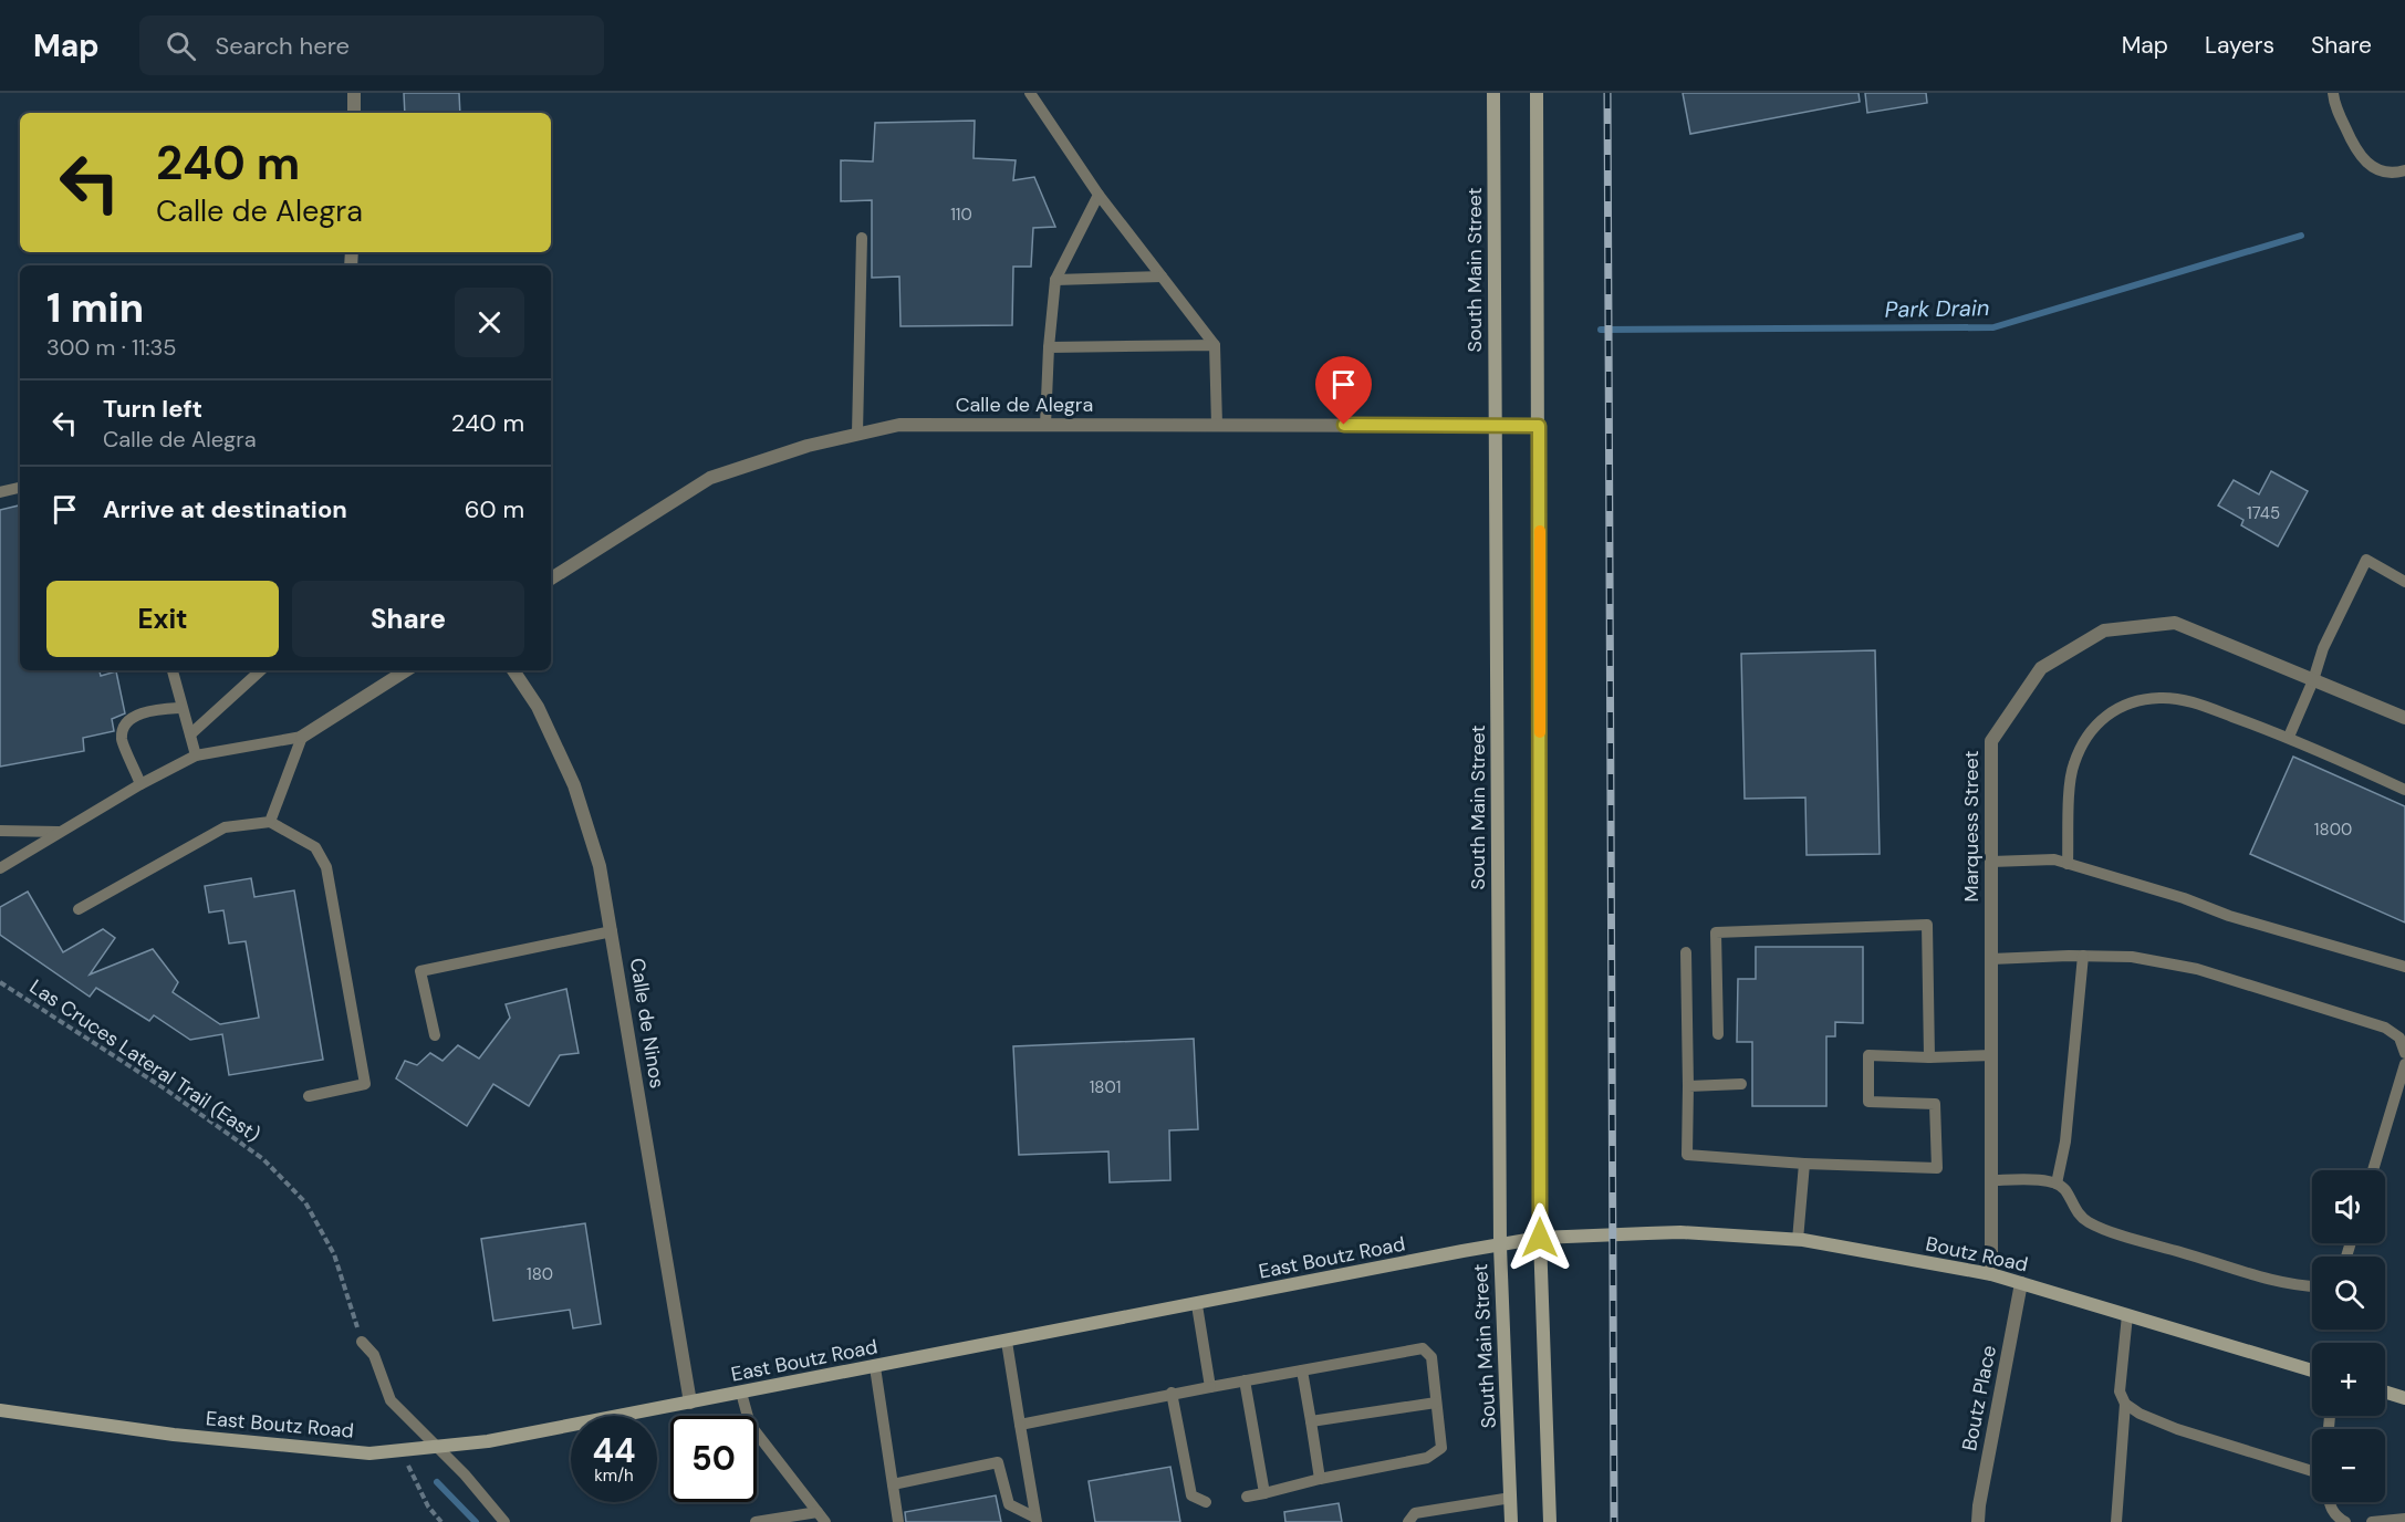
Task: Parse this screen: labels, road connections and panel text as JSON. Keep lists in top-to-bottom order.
{
  "streets": {
    "main road": ["South Main Street", "Boutz Road", "East Boutz Road"],
    "street": [
      "Calle de Alegra",
      "Marquess Street",
      "Calle de Ninos",
      "Boutz Place"
    ],
    "path": ["Las Cruces Lateral Trail (East)"]
  },
  "crossings": [
    ["South Main Street", "Calle de Alegra"],
    ["South Main Street", "East Boutz Road"],
    ["Marquess Street", "Boutz Road"],
    ["Calle de Ninos", "East Boutz Road"],
    ["Boutz Road", "East Boutz Road"],
    ["Boutz Road", "Boutz Place"]
  ],
  "water": ["Park Drain"],
  "house_numbers": [
    "110",
    "1745",
    "1800",
    "1801",
    "180"
  ],
  "page": {
    "header": "Map",
    "search": "Search here",
    "nav": ["Map", "Layers", "Share"],
    "turn": ["240 m", "Calle de Alegra"],
    "heading": ["1 min", "300 m · 11:35"],
    "list": [
      {
        "name": "Turn left",
        "note": "Calle de Alegra",
        "value": "240 m"
      },
      {
        "name": "Arrive at destination",
        "value": "60 m"
      }
    ],
    "buttons": ["Exit", "Share"],
    "map_buttons": ["+", "−"],
    "speed": "44 km/h",
    "limit": "50"
  }
}
